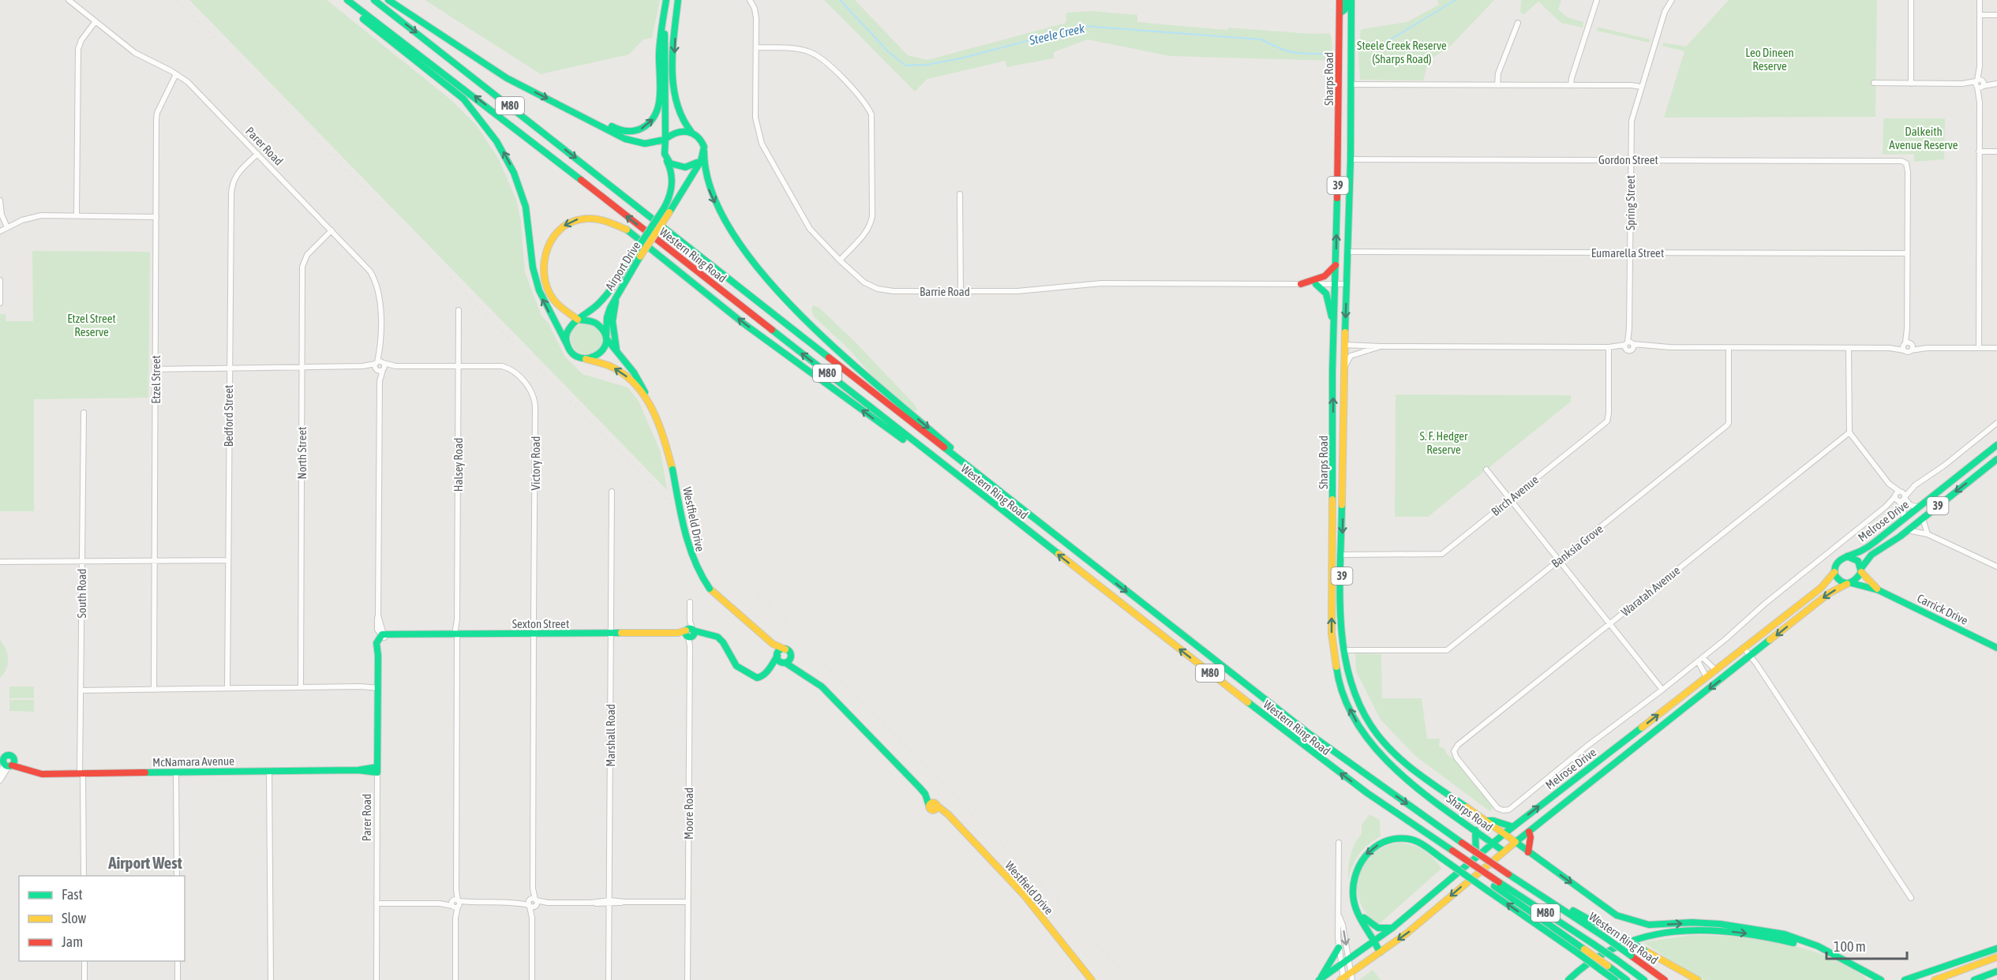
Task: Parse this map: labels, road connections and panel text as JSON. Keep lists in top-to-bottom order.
{
  "streets": {
    "main road": [
      "Sharps Road",
      "M80",
      "Parer Road",
      "39",
      "Western Ring Road",
      "Airport Drive",
      "Westfield Drive",
      "Melrose Drive",
      "Carrick Drive",
      "Sexton Street",
      "McNamara Avenue"
    ],
    "street": [
      "Gordon Street",
      "Spring Street",
      "Eumarella Street",
      "Barrie Road",
      "Etzel Street",
      "Bedford Street",
      "North Street",
      "Victory Road",
      "Halsey Road",
      "Birch Avenue",
      "Banksia Grove",
      "Waratah Avenue",
      "South Road",
      "Marshall Road",
      "Moore Road"
    ]
  },
  "crossings": [
    ["Sharps Road", "Gordon Street"],
    ["Sharps Road", "39"],
    ["Sharps Road", "Eumarella Street"],
    ["Sharps Road", "Barrie Road"],
    ["Sharps Road", "Birch Avenue"],
    ["Sharps Road", "Melrose Drive"],
    ["Sharps Road", "Banksia Grove"],
    ["Parer Road", "Etzel Street"],
    ["Parer Road", "Bedford Street"],
    ["Parer Road", "North Street"],
    ["Parer Road", "Victory Road"],
    ["Parer Road", "Sexton Street"],
    ["Parer Road", "McNamara Avenue"],
    ["Gordon Street", "Spring Street"],
    ["Gordon Street", "Eumarella Street"],
    ["39", "Melrose Drive"],
    ["39", "Carrick Drive"],
    ["Spring Street", "Eumarella Street"],
    ["Airport Drive", "Westfield Drive"],
    ["Etzel Street", "Victory Road"],
    ["Bedford Street", "Victory Road"],
    ["North Street", "Victory Road"],
    ["Victory Road", "Halsey Road"],
    ["Victory Road", "Sexton Street"],
    ["Halsey Road", "Sexton Street"],
    ["Westfield Drive", "Sexton Street"],
    ["Melrose Drive", "Waratah Avenue"],
    ["Melrose Drive", "Carrick Drive"],
    ["South Road", "McNamara Avenue"],
    ["Sexton Street", "Marshall Road"],
    ["Sexton Street", "Moore Road"]
  ],
  "districts": ["Airport West"],
  "water": ["Steele Creek"],
  "parks": [
    "Steele Creek Reserve (Sharps Road)",
    "Leo Dineen Reserve",
    "Dalkeith Avenue Reserve",
    "Etzel Street Reserve",
    "S. F. Hedger Reserve"
  ],
  "legend": ["Fast", "Slow", "Jam"],
  "scale_bar": "100 m"
}
